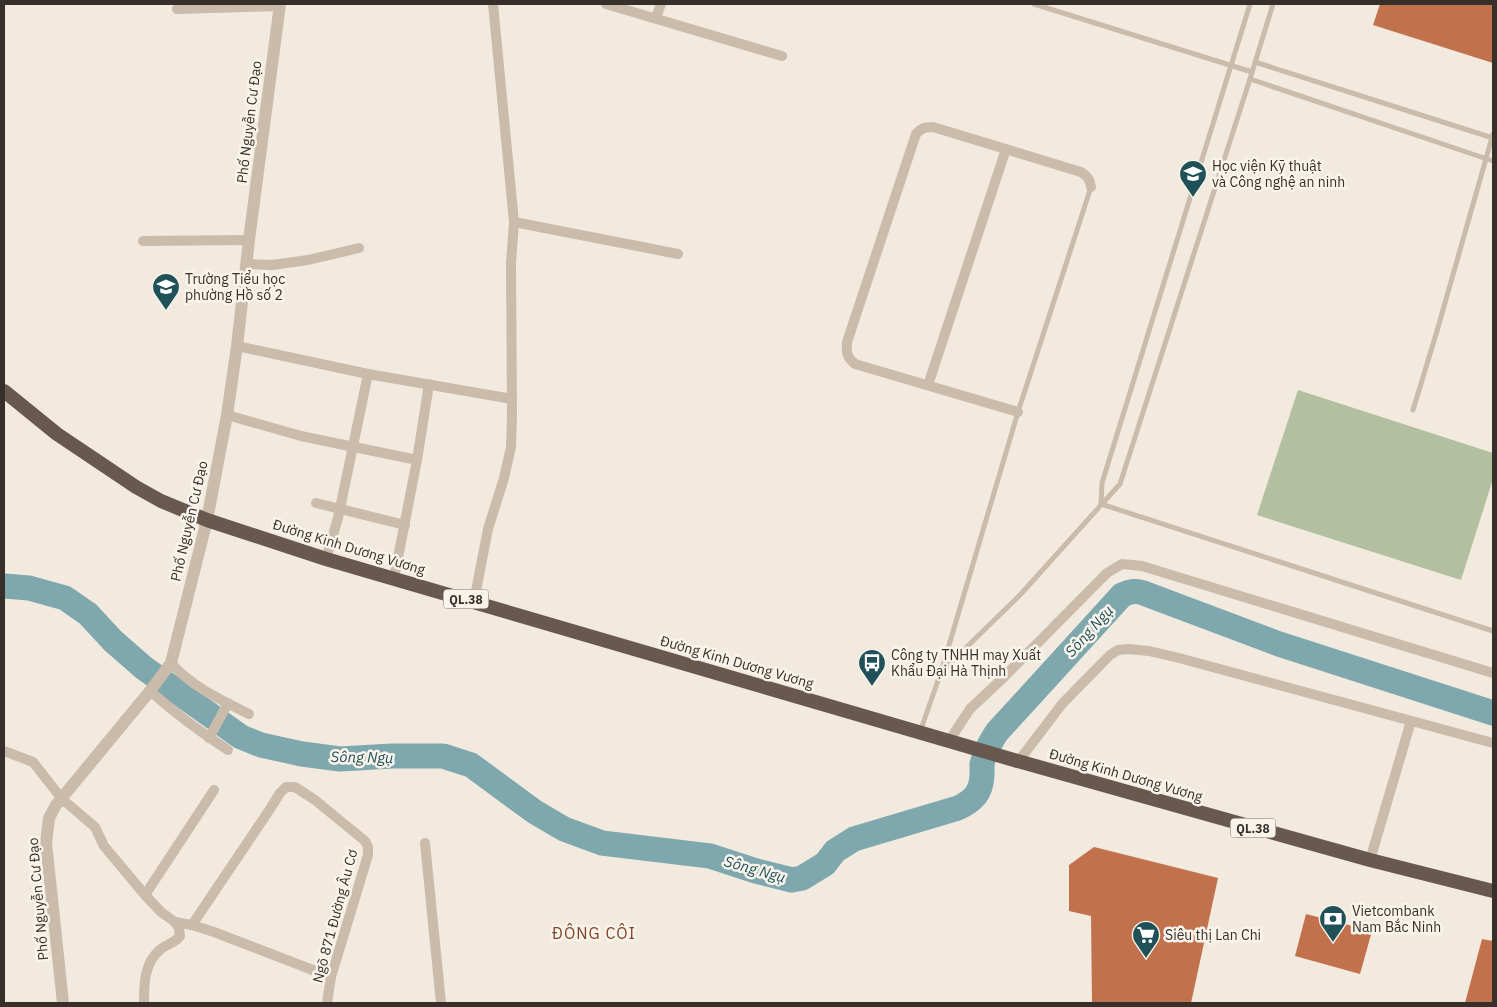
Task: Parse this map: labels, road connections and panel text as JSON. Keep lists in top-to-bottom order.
{
  "streets": {
    "highway": ["Đường Kinh Dương Vương", "QL.38"],
    "street": ["Phố Nguyễn Cư Đạo", "Ngõ 871 Đường Âu Cơ"]
  },
  "crossings": [
    ["Phố Nguyễn Cư Đạo", "Đường Kinh Dương Vương"]
  ],
  "districts": ["ĐÔNG CÔI"],
  "water": ["Sông Ngụ"],
  "places": {
    "school or university": ["Học viện Kỹ thuật và Công nghệ an ninh", "Trường Tiểu học phường Hồ số 2"],
    "bus stop": ["Công ty TNHH may Xuất Khẩu Đại Hà Thịnh"],
    "bank": ["Vietcombank Nam Bắc Ninh"],
    "supermarket": ["Siêu thị Lan Chi"]
  }
}
